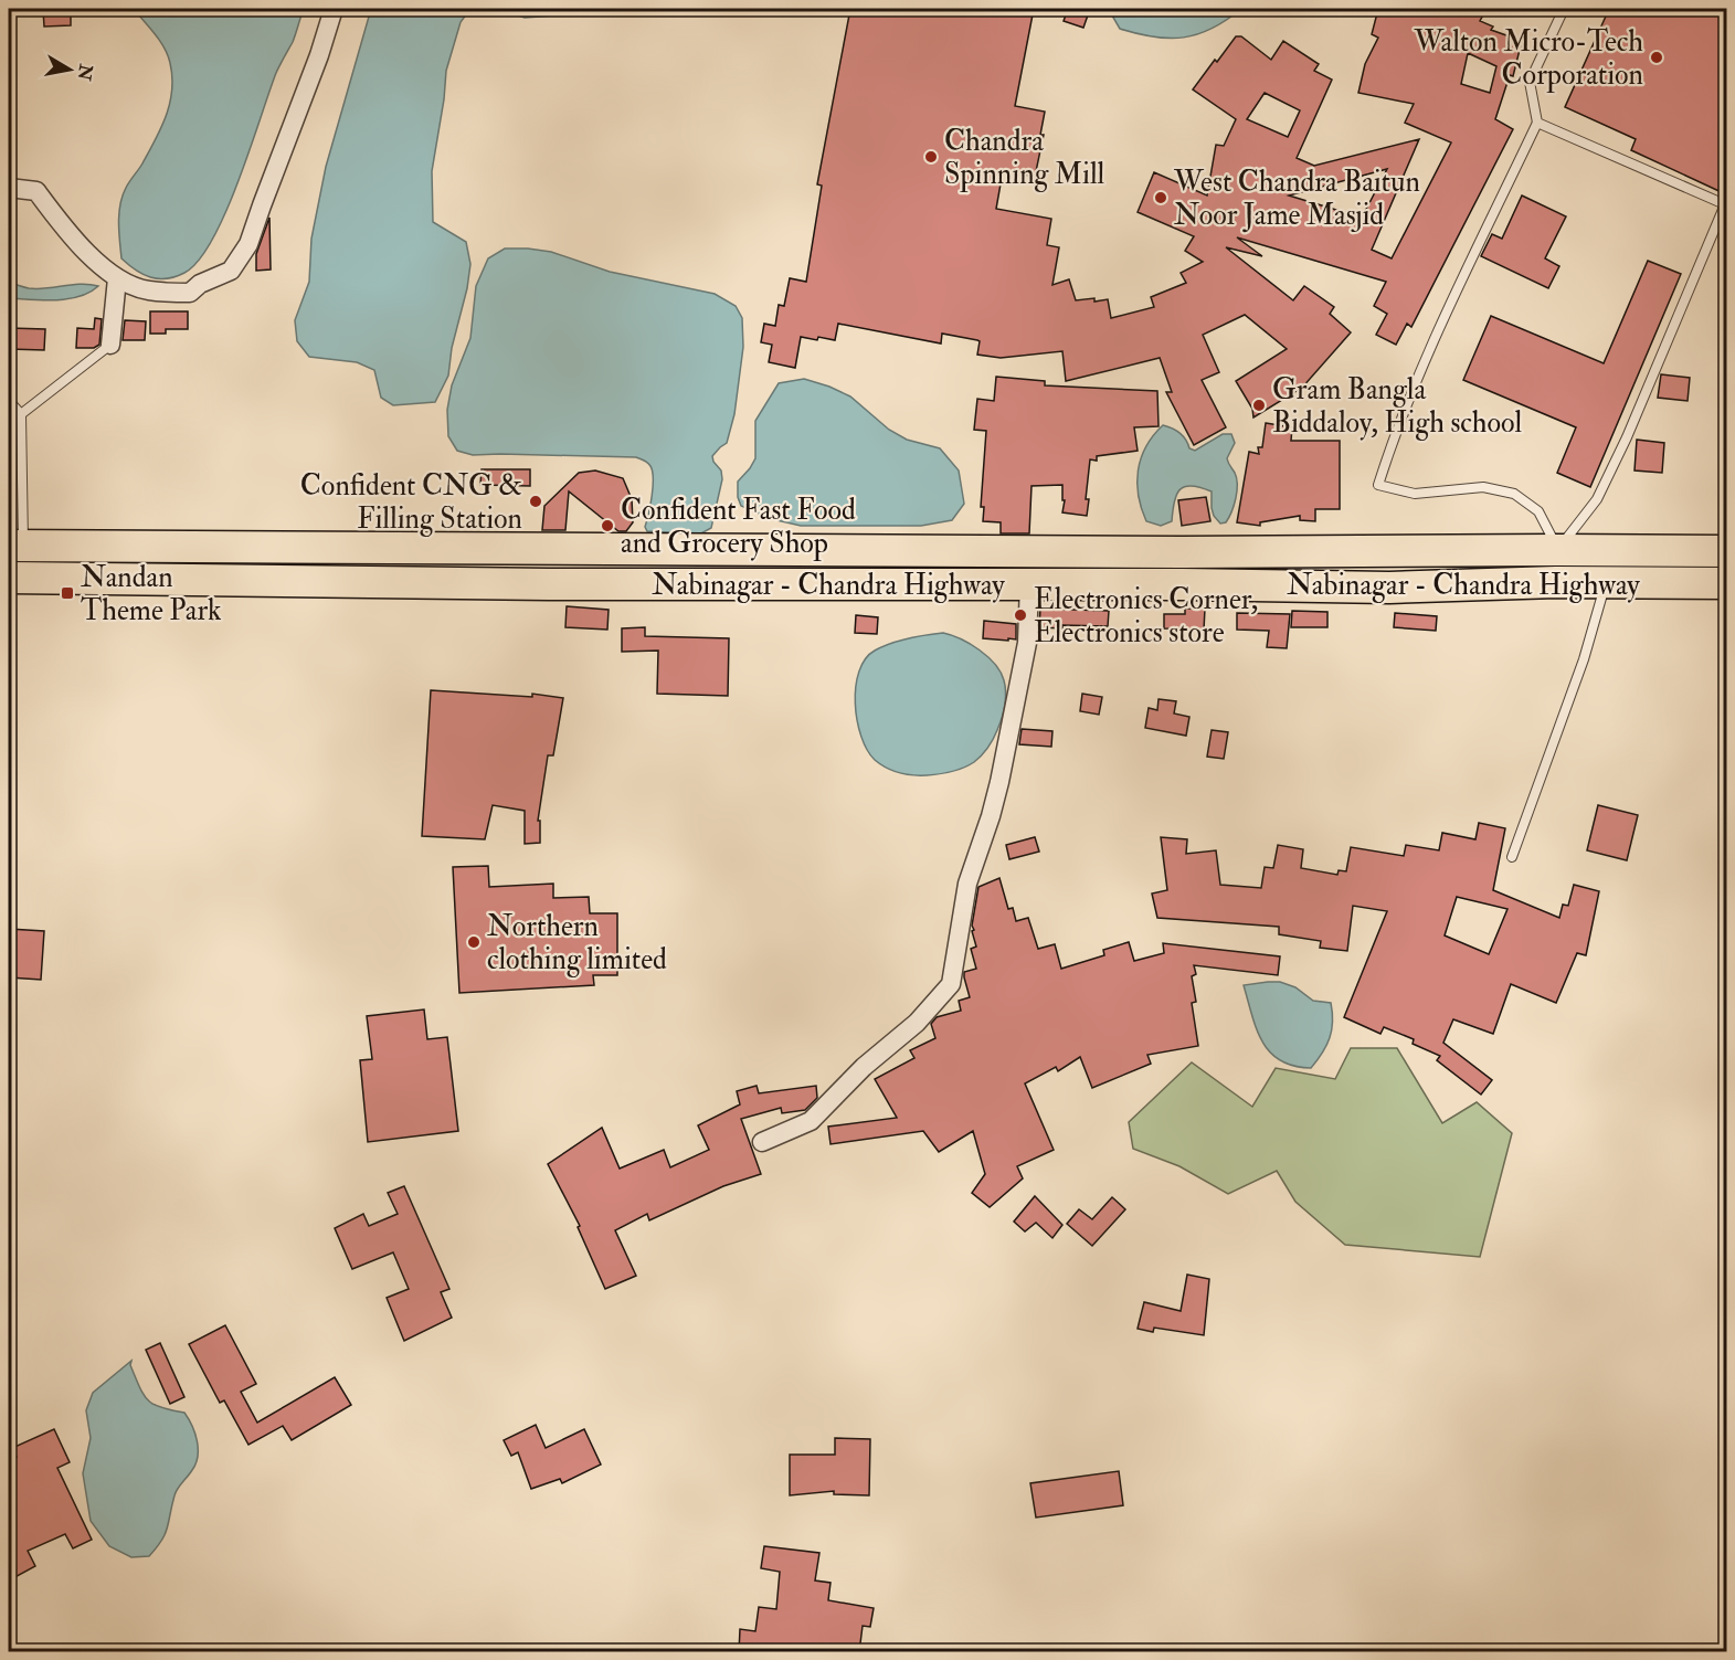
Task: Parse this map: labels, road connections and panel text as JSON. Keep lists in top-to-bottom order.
{
  "streets": {
    "highway": ["Nabinagar - Chandra Highway"]
  },
  "places": {
    "other": [
      "Walton Micro-Tech Corporation",
      "Chandra Spinning Mill",
      "West Chandra Baitun Noor Jame Masjid",
      "Gram Bangla Biddaloy, High school",
      "Confident CNG & Filling Station",
      "Confident Fast Food and Grocery Shop",
      "Electronics Corner, Electronics store",
      "Northern clothing limited"
    ],
    "transit": ["Nandan Theme Park"]
  },
  "north": "right"
}
